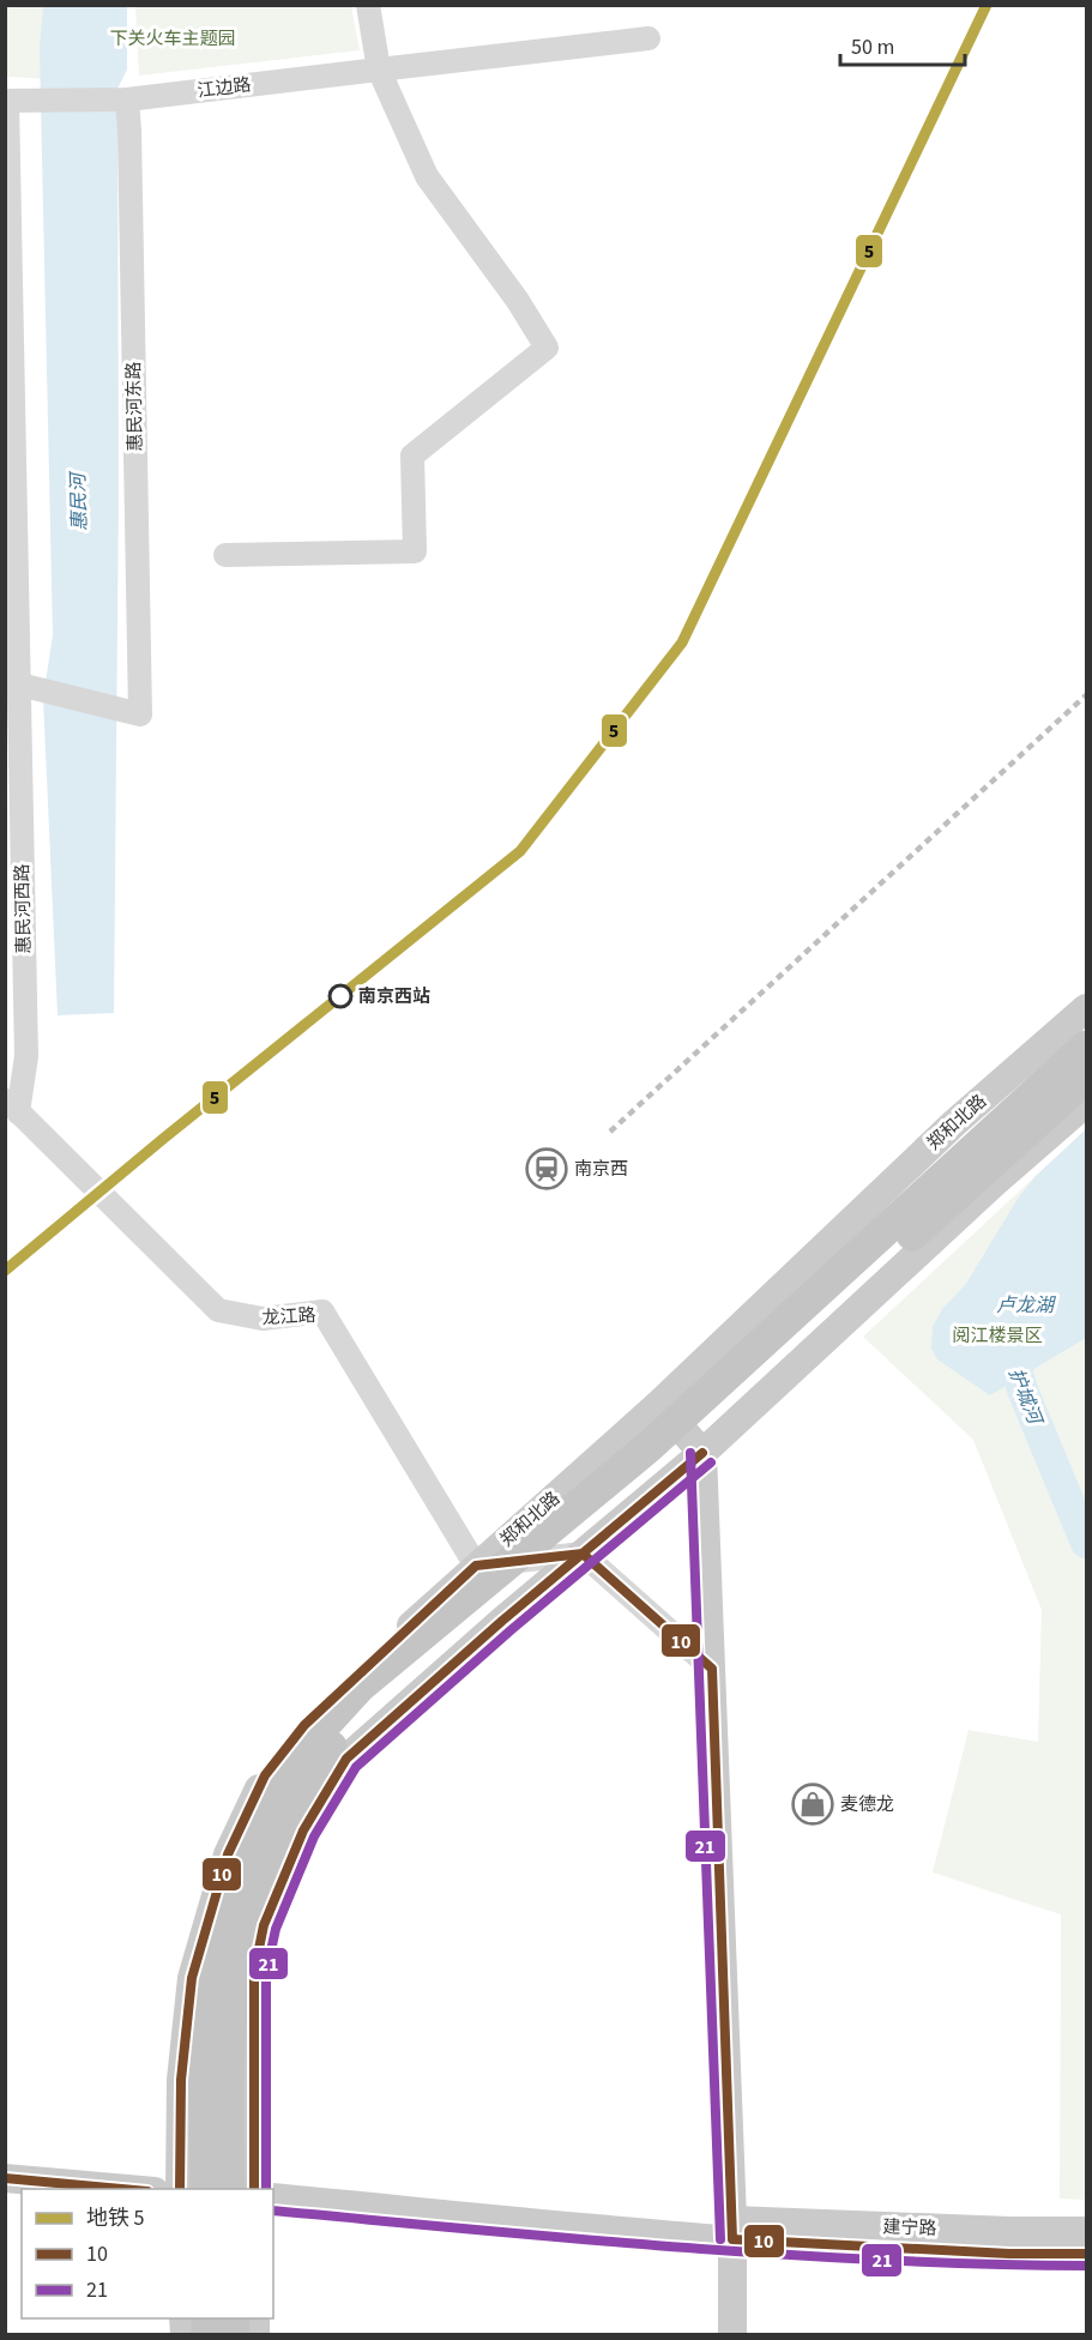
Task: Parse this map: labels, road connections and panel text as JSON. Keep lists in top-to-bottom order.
{
  "streets": {
    "main road": ["郑和北路", "建宁路"],
    "street": [
      "江边路",
      "惠民河东路",
      "惠民河西路",
      "龙江路"
    ]
  },
  "crossings": [
    ["江边路", "惠民河东路"],
    ["江边路", "惠民河西路"],
    ["惠民河东路", "惠民河西路"],
    ["惠民河西路", "龙江路"],
    ["郑和北路", "龙江路"]
  ],
  "water": ["惠民河", "卢龙湖", "护城河"],
  "parks": ["下关火车主题园", "阅江楼景区"],
  "places": {
    "other": ["南京西站"],
    "station": ["南京西"],
    "shop": ["麦德龙"]
  },
  "lines": ["metro line 5", "transit line 10", "transit line 21"],
  "legend": ["地铁 5", "10", "21"],
  "scale_bar": "50 m"
}
